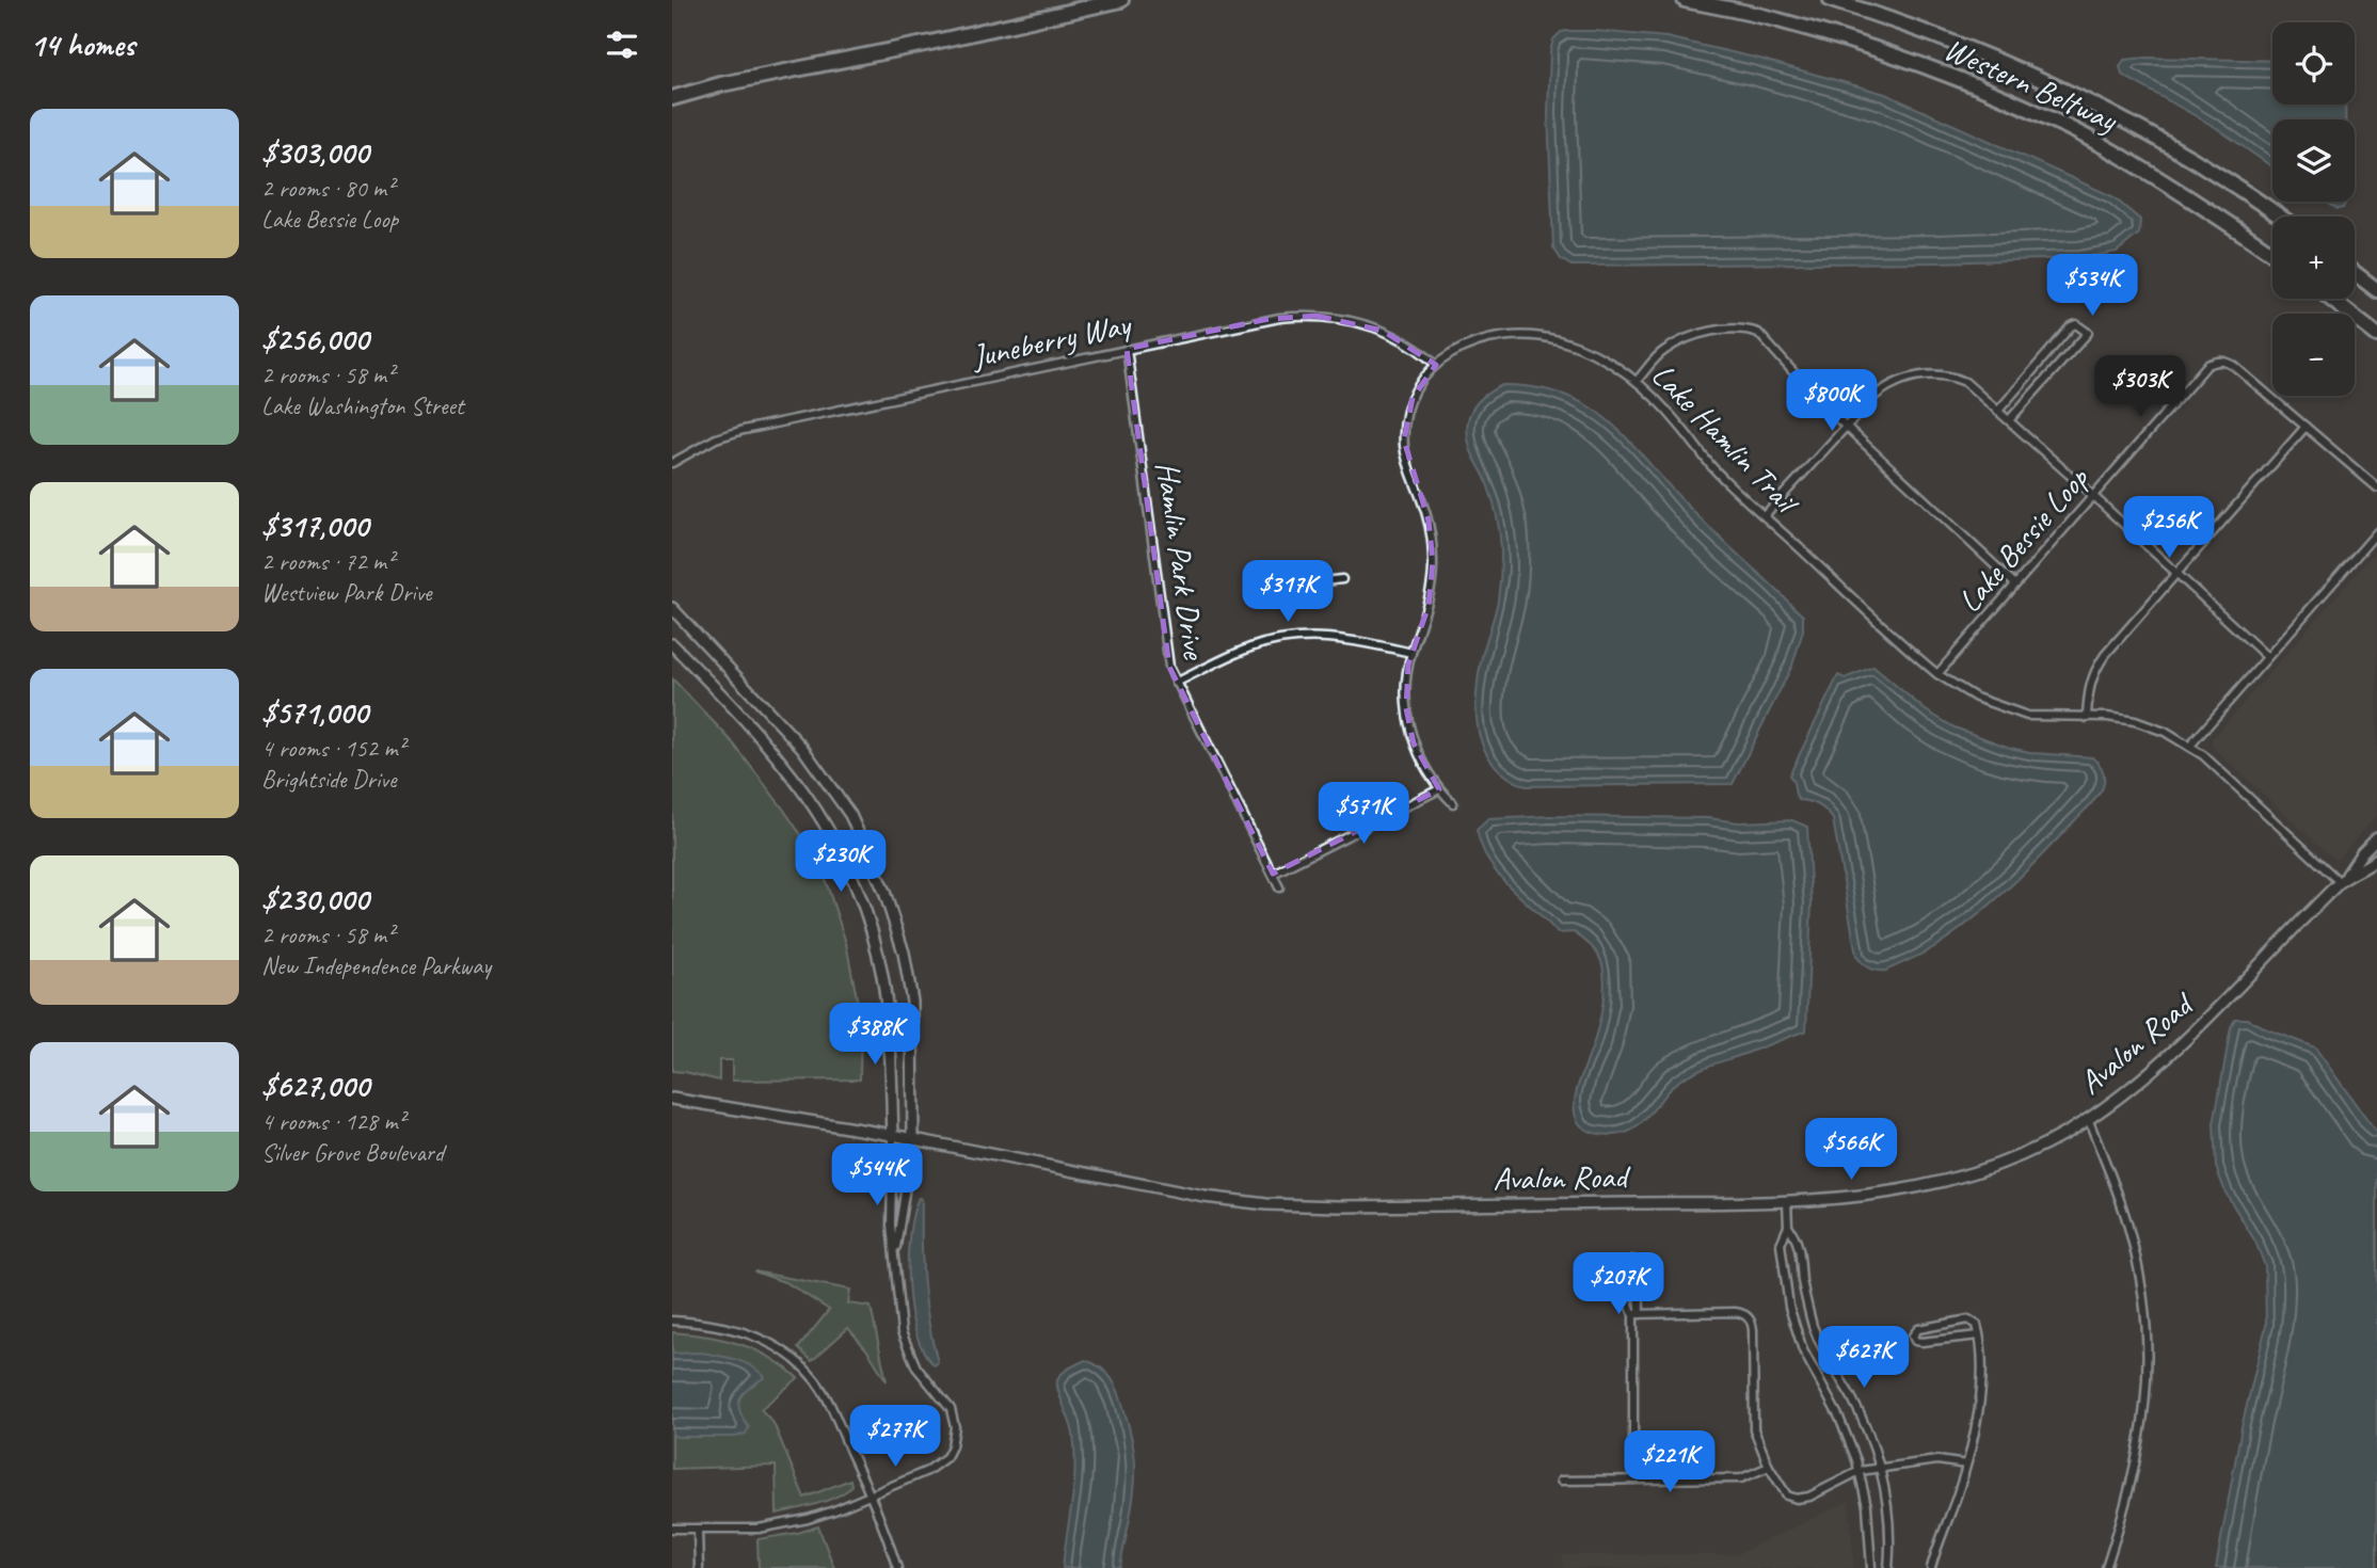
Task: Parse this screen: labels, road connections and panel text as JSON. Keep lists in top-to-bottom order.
{
  "streets": {
    "highway": ["Western Beltway"],
    "main road": ["Avalon Road"],
    "street": [
      "Juneberry Way",
      "Lake Hamlin Trail",
      "Lake Bessie Loop",
      "Hamlin Park Drive"
    ]
  },
  "crossings": [
    ["Juneberry Way", "Lake Hamlin Trail"],
    ["Juneberry Way", "Hamlin Park Drive"],
    ["Lake Hamlin Trail", "Lake Bessie Loop"],
    ["Lake Hamlin Trail", "Avalon Road"]
  ],
  "page": {
    "heading": "14 homes",
    "map_buttons": ["+", "−"],
    "list": [
      {
        "name": "$303,000",
        "note": "2 rooms · 80 m² · Lake Bessie Loop"
      },
      {
        "name": "$256,000",
        "note": "2 rooms · 58 m² · Lake Washington Street"
      },
      {
        "name": "$317,000",
        "note": "2 rooms · 72 m² · Westview Park Drive"
      },
      {
        "name": "$571,000",
        "note": "4 rooms · 152 m² · Brightside Drive"
      },
      {
        "name": "$230,000",
        "note": "2 rooms · 58 m² · New Independence Parkway"
      },
      {
        "name": "$627,000",
        "note": "4 rooms · 128 m² · Silver Grove Boulevard"
      }
    ],
    "price": [
      "$534K",
      "$303K",
      "$800K",
      "$256K",
      "$317K",
      "$571K",
      "$230K",
      "$388K",
      "$566K",
      "$544K",
      "$207K",
      "$627K",
      "$277K",
      "$221K"
    ]
  }
}
